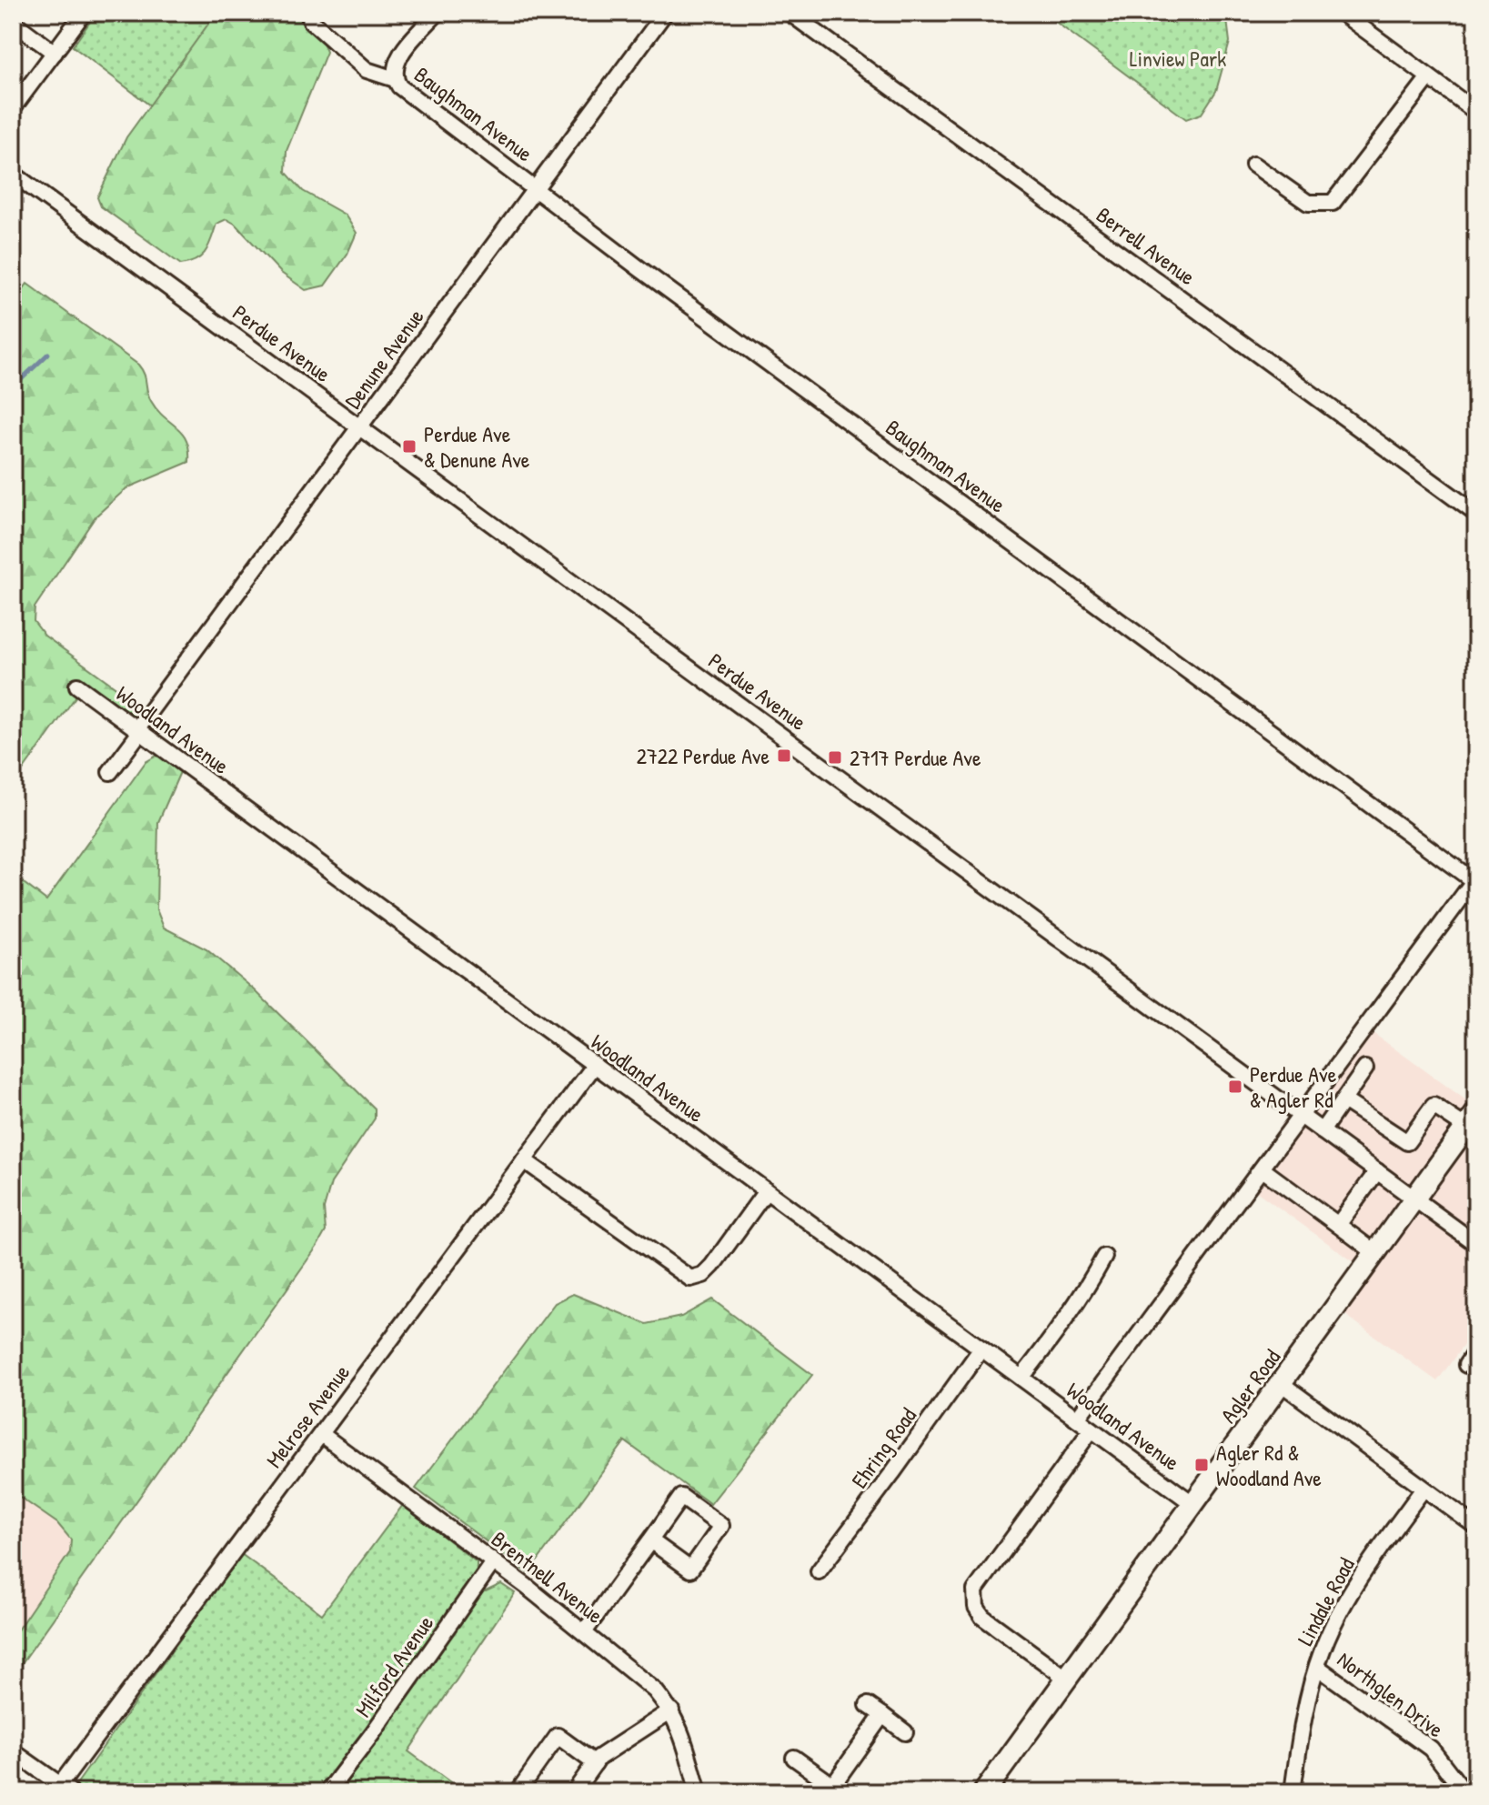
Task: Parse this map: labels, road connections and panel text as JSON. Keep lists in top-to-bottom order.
{
  "streets": {
    "main road": ["Agler Road"],
    "street": [
      "Baughman Avenue",
      "Berrell Avenue",
      "Perdue Avenue",
      "Denune Avenue",
      "Woodland Avenue",
      "Melrose Avenue",
      "Ehring Road",
      "Brentnell Avenue",
      "Lindale Road",
      "Milford Avenue",
      "Northglen Drive"
    ]
  },
  "crossings": [
    ["Baughman Avenue", "Denune Avenue"],
    ["Perdue Avenue", "Denune Avenue"],
    ["Perdue Avenue", "Agler Road"],
    ["Denune Avenue", "Woodland Avenue"],
    ["Woodland Avenue", "Agler Road"],
    ["Woodland Avenue", "Melrose Avenue"],
    ["Woodland Avenue", "Ehring Road"],
    ["Melrose Avenue", "Brentnell Avenue"],
    ["Brentnell Avenue", "Milford Avenue"],
    ["Lindale Road", "Northglen Drive"]
  ],
  "parks": ["Linview Park"],
  "places": {
    "transit": [
      "Perdue Ave & Denune Ave",
      "2722 Perdue Ave",
      "2717 Perdue Ave",
      "Perdue Ave & Agler Rd",
      "Agler Rd & Woodland Ave"
    ]
  }
}
